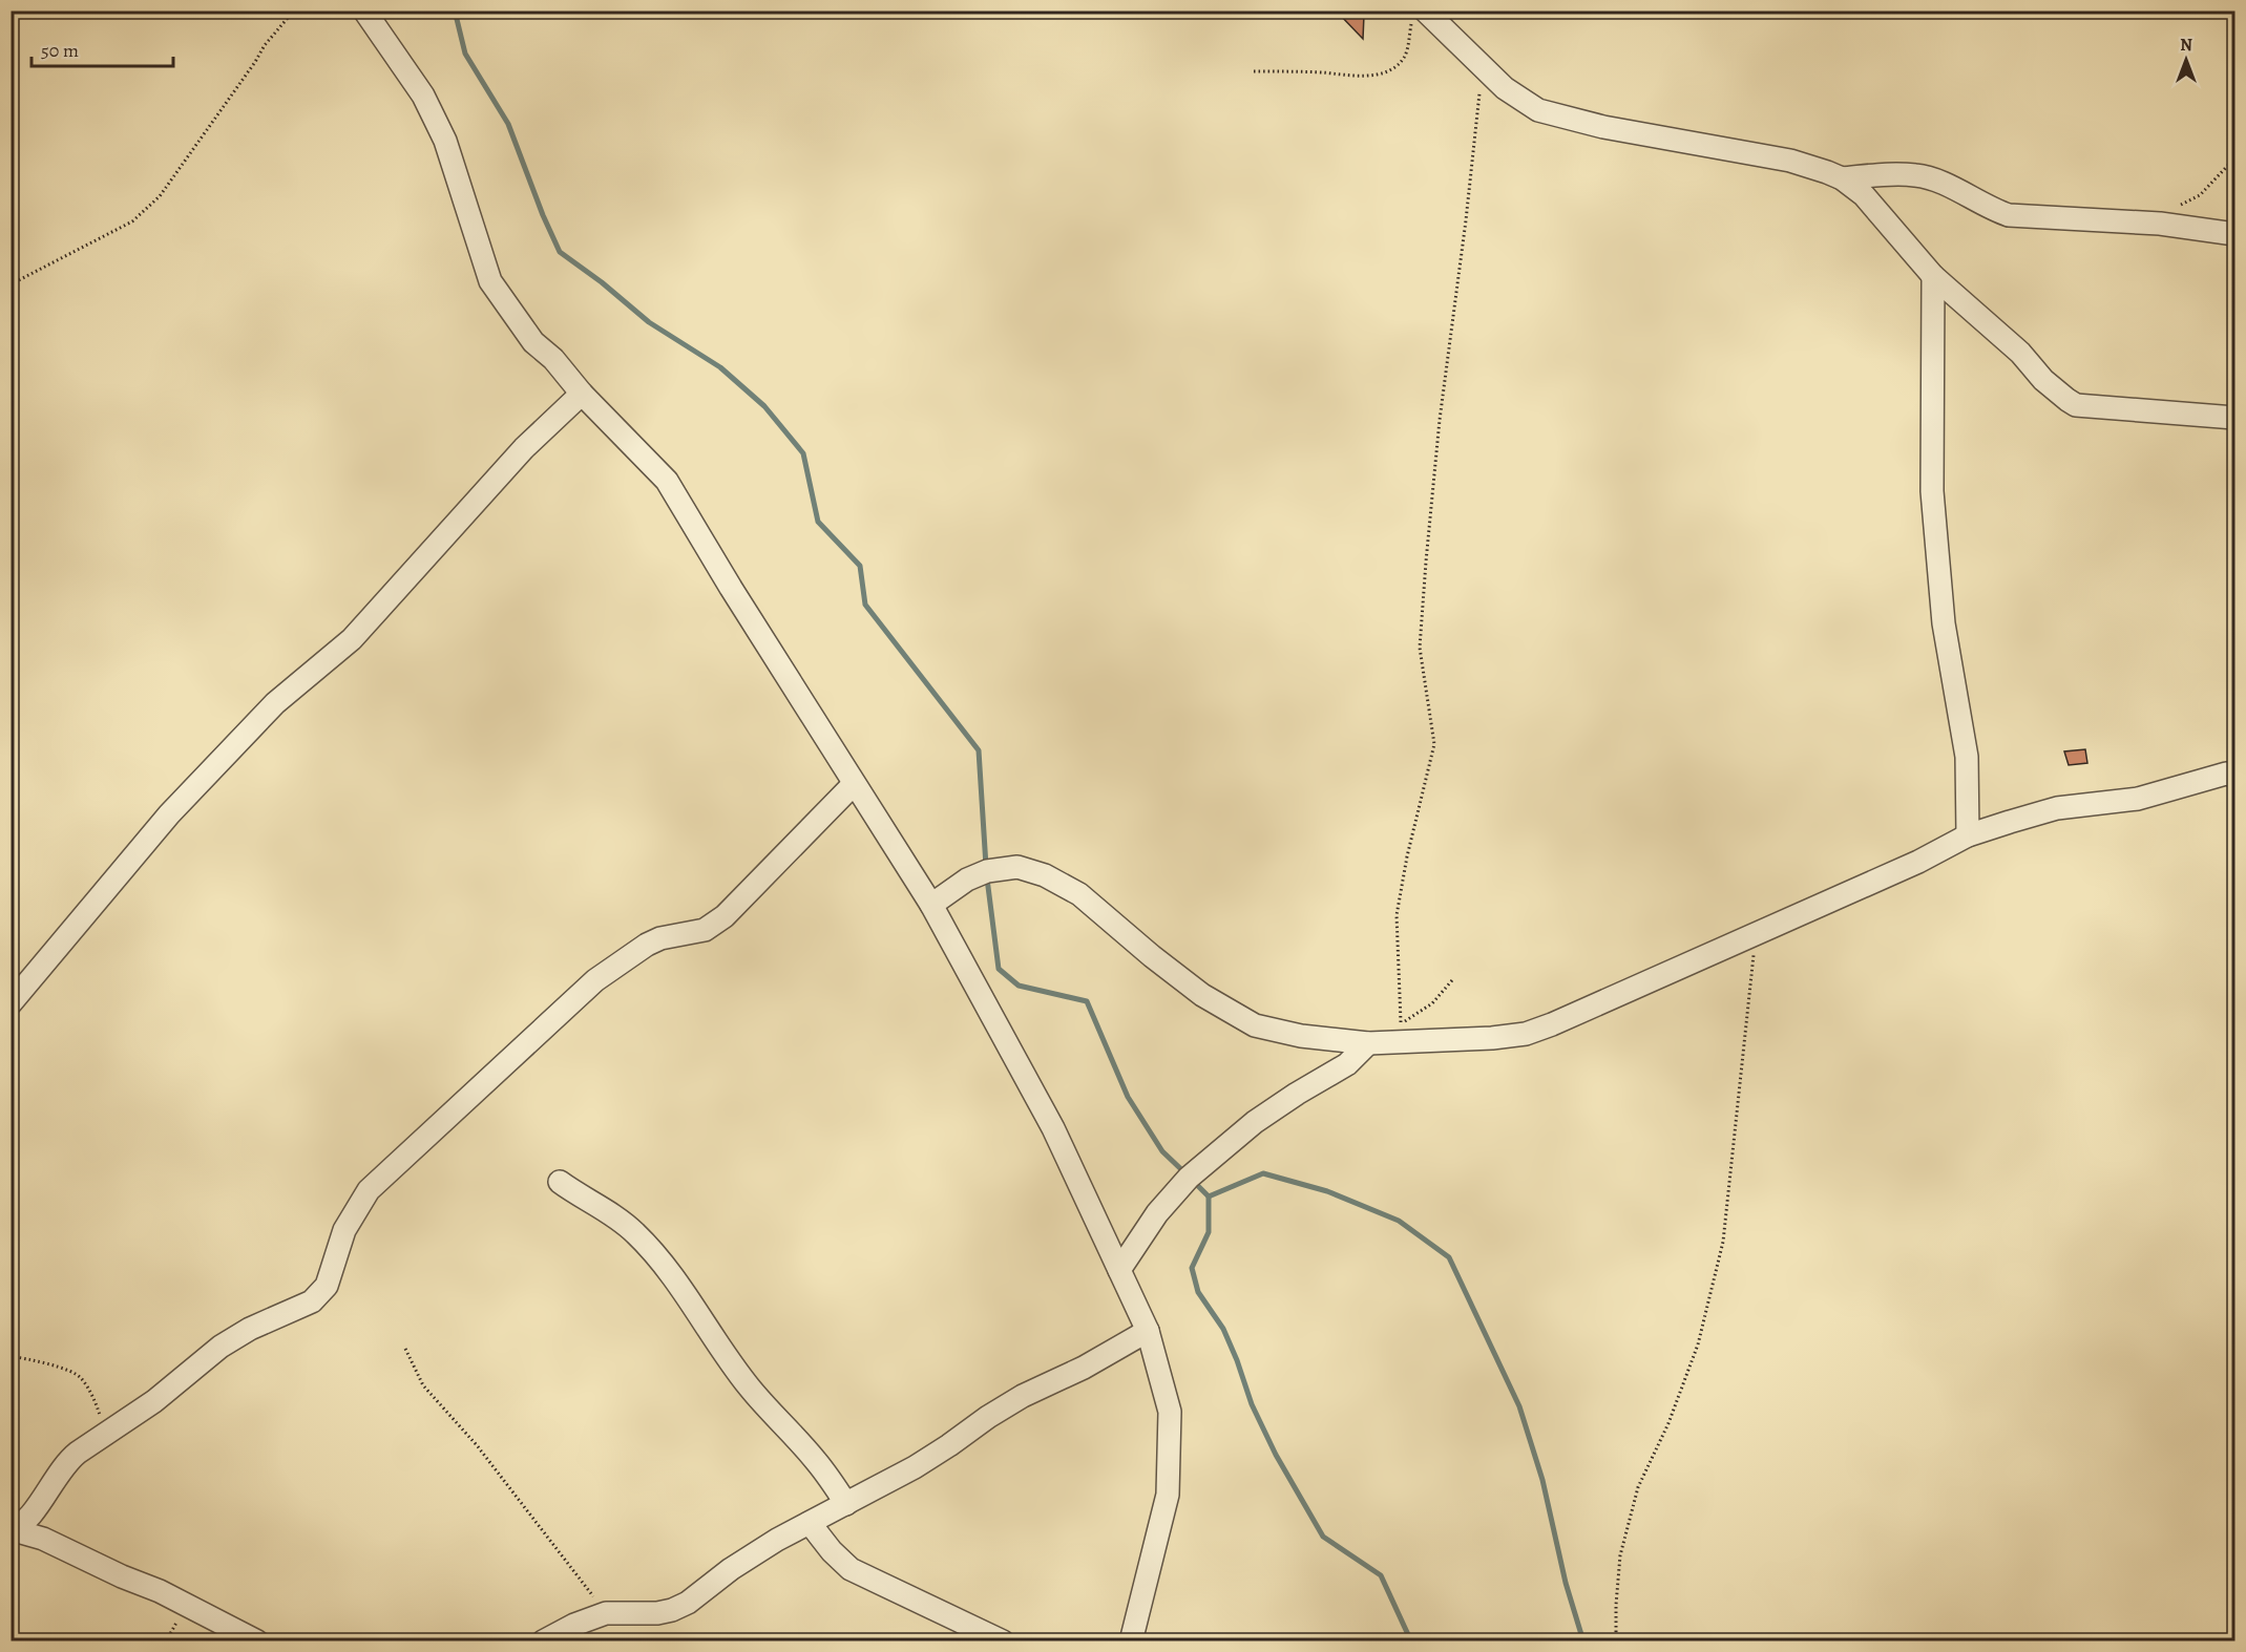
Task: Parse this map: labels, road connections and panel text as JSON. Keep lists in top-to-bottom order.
{
  "scale_bar": "50 m",
  "north": "top"
}
